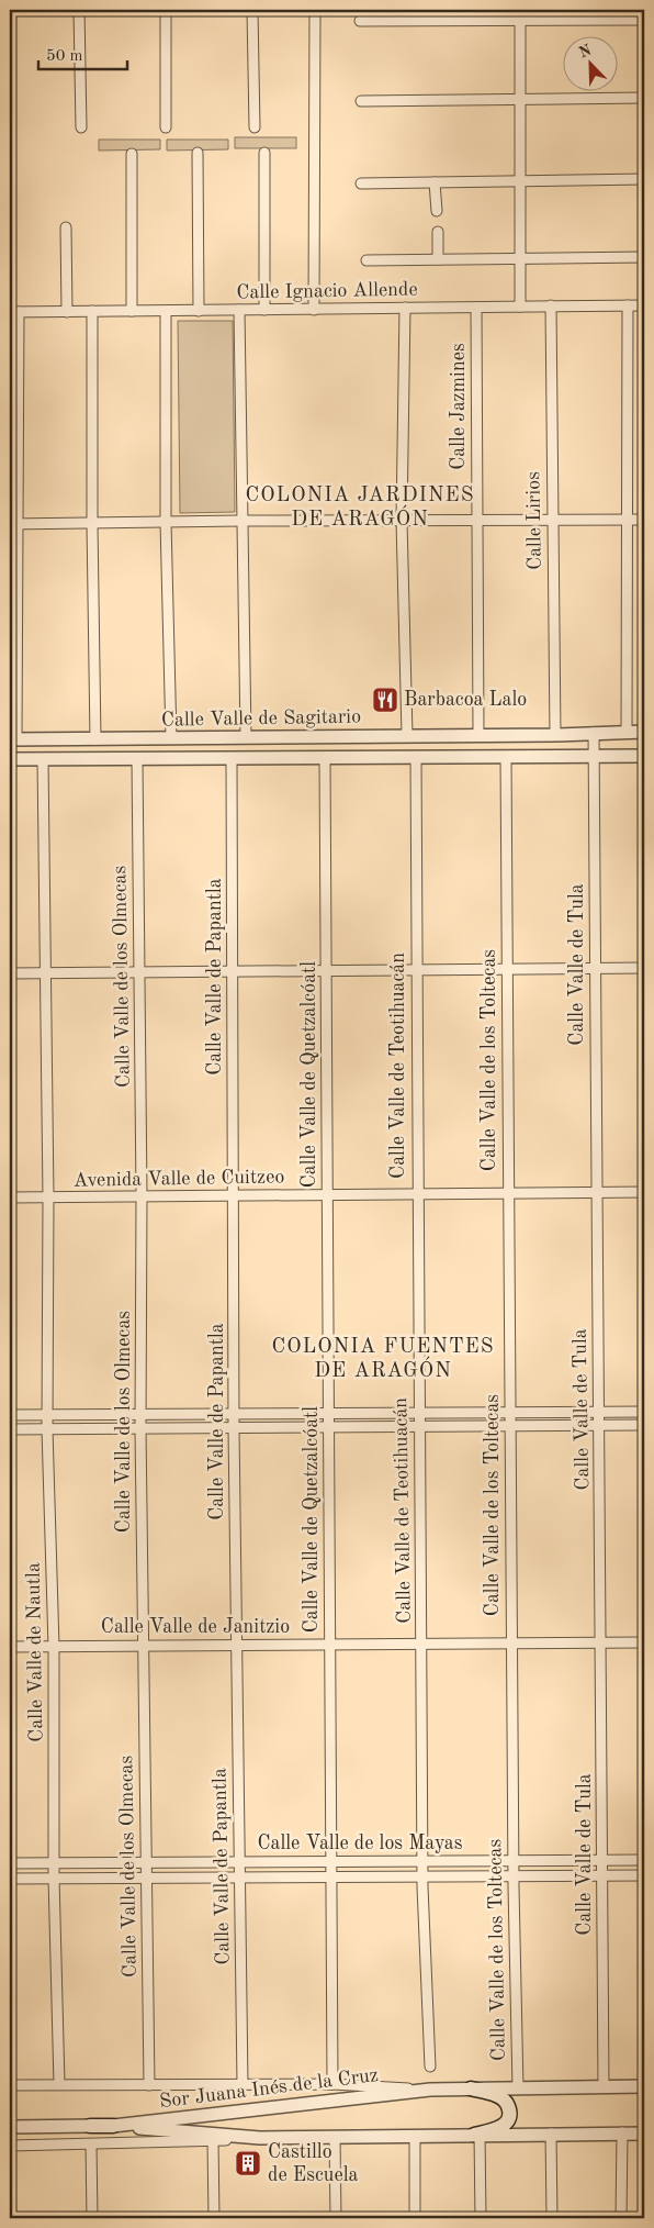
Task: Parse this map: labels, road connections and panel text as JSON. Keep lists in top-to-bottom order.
{
  "streets": {
    "main road": ["Sor Juana Inés de la Cruz"],
    "street": [
      "Calle Ignacio Allende",
      "Calle Jazmines",
      "Calle Lirios",
      "Calle Valle de Sagitario",
      "Calle Valle de Tula",
      "Calle Valle de los Olmecas",
      "Calle Valle de Papantla",
      "Calle Valle de los Toltecas",
      "Calle Valle de Teotihuacán",
      "Calle Valle de Quetzalcóatl",
      "Avenida Valle de Cuitzeo",
      "Calle Valle de Janitzio",
      "Calle Valle de Nautla",
      "Calle Valle de los Mayas"
    ]
  },
  "crossings": [
    ["Calle Ignacio Allende", "Calle Jazmines"],
    ["Calle Ignacio Allende", "Calle Lirios"],
    ["Calle Jazmines", "Calle Valle de Sagitario"],
    ["Calle Lirios", "Calle Valle de Sagitario"],
    ["Calle Valle de Sagitario", "Calle Valle de Tula"],
    ["Calle Valle de Sagitario", "Calle Valle de los Olmecas"],
    ["Calle Valle de Sagitario", "Calle Valle de Papantla"],
    ["Calle Valle de Sagitario", "Calle Valle de los Toltecas"],
    ["Calle Valle de Sagitario", "Calle Valle de Teotihuacán"],
    ["Calle Valle de Sagitario", "Calle Valle de Quetzalcóatl"],
    ["Calle Valle de Sagitario", "Calle Valle de Nautla"],
    ["Calle Valle de Tula", "Avenida Valle de Cuitzeo"],
    ["Calle Valle de Tula", "Calle Valle de Janitzio"],
    ["Calle Valle de Tula", "Calle Valle de los Mayas"],
    ["Calle Valle de Tula", "Sor Juana Inés de la Cruz"],
    ["Calle Valle de los Olmecas", "Avenida Valle de Cuitzeo"],
    ["Calle Valle de los Olmecas", "Calle Valle de Janitzio"],
    ["Calle Valle de los Olmecas", "Calle Valle de los Mayas"],
    ["Calle Valle de Papantla", "Avenida Valle de Cuitzeo"],
    ["Calle Valle de Papantla", "Calle Valle de Janitzio"],
    ["Calle Valle de Papantla", "Calle Valle de los Mayas"],
    ["Calle Valle de los Toltecas", "Avenida Valle de Cuitzeo"],
    ["Calle Valle de los Toltecas", "Calle Valle de Janitzio"],
    ["Calle Valle de los Toltecas", "Calle Valle de los Mayas"],
    ["Calle Valle de los Toltecas", "Sor Juana Inés de la Cruz"],
    ["Calle Valle de Teotihuacán", "Avenida Valle de Cuitzeo"],
    ["Calle Valle de Teotihuacán", "Calle Valle de Janitzio"],
    ["Calle Valle de Teotihuacán", "Calle Valle de los Mayas"],
    ["Calle Valle de Quetzalcóatl", "Avenida Valle de Cuitzeo"],
    ["Calle Valle de Quetzalcóatl", "Calle Valle de Janitzio"],
    ["Calle Valle de Quetzalcóatl", "Calle Valle de los Mayas"],
    ["Avenida Valle de Cuitzeo", "Calle Valle de Nautla"],
    ["Calle Valle de Janitzio", "Calle Valle de Nautla"],
    ["Calle Valle de Nautla", "Calle Valle de los Mayas"]
  ],
  "districts": ["COLONIA JARDINES DE ARAGÓN", "COLONIA FUENTES DE ARAGÓN"],
  "places": {
    "restaurant": ["Barbacoa Lalo"],
    "building": ["Castillo de Escuela"]
  },
  "scale_bar": "50 m",
  "north": "top left"
}
